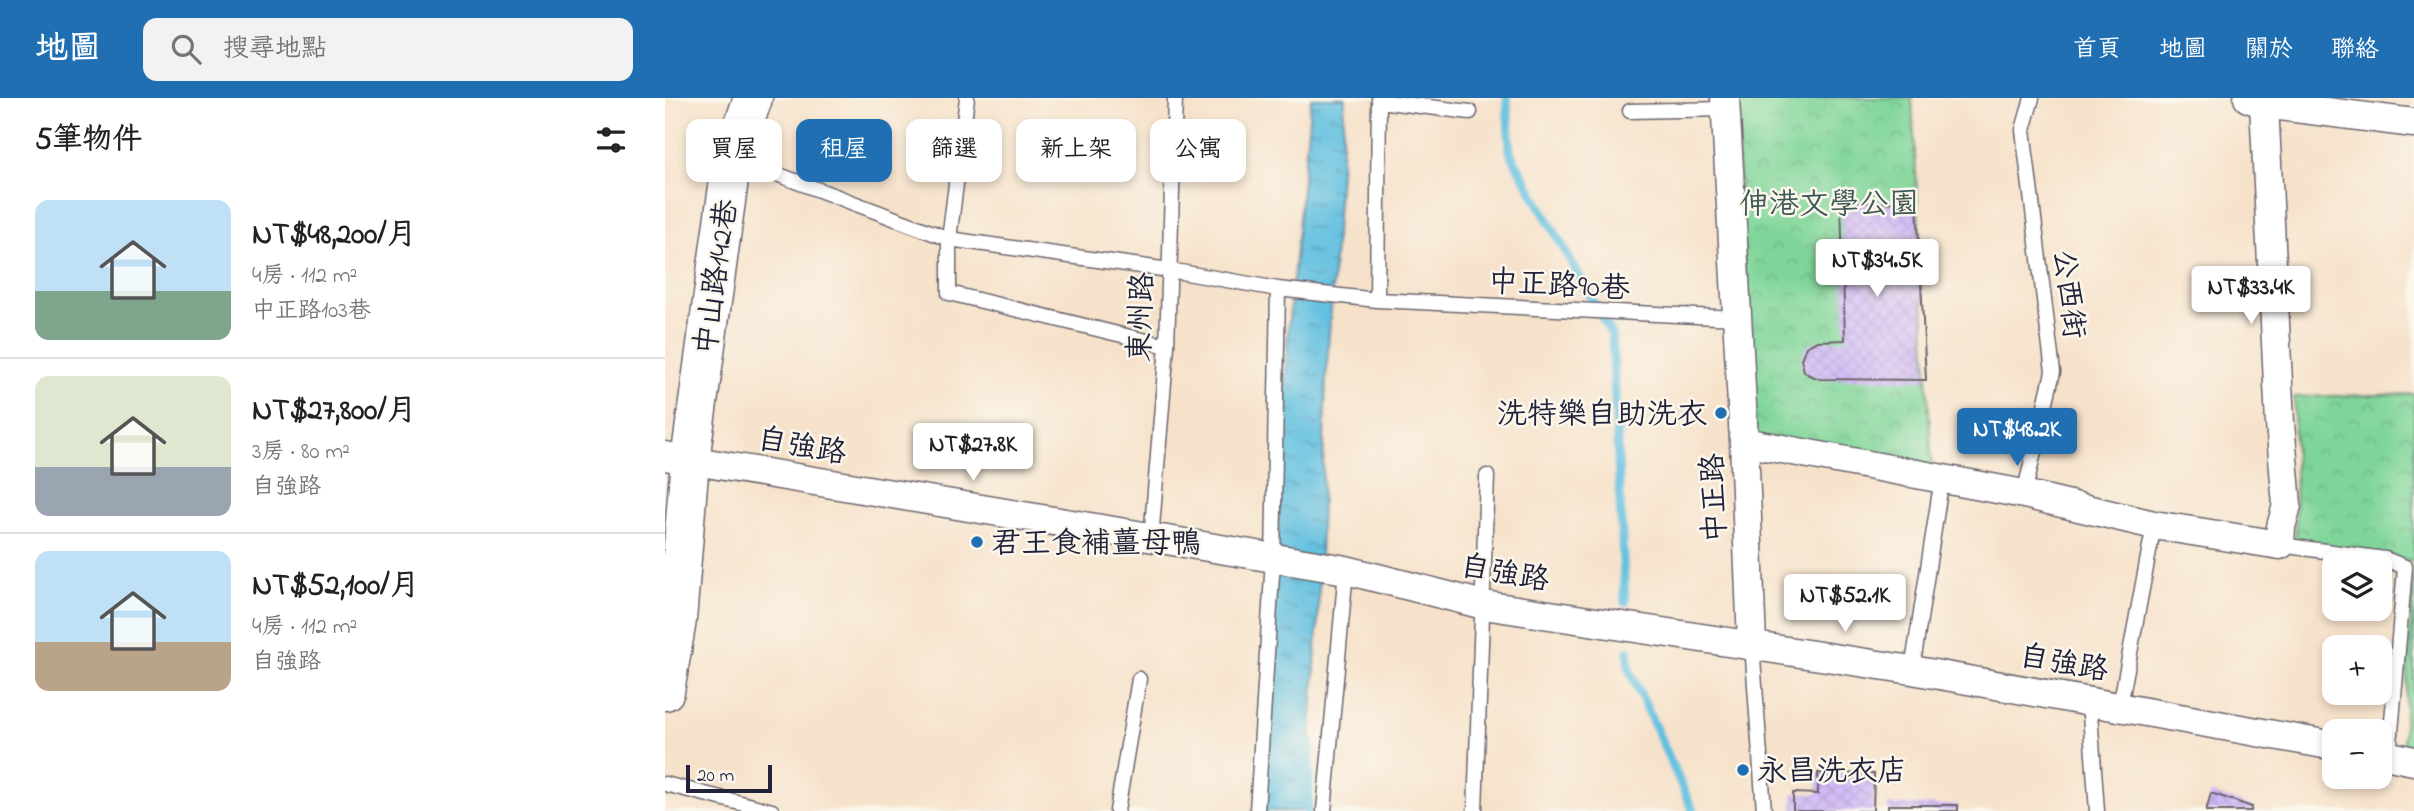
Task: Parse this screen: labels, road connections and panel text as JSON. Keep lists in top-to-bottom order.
{
  "streets": {
    "street": ["中山路142巷", "自強路", "中正路"],
    "lane": ["中正路90巷", "公西街", "東州路"]
  },
  "crossings": [
    ["中山路142巷", "自強路"],
    ["中正路90巷", "東州路"],
    ["中正路90巷", "中正路"],
    ["東州路", "自強路"],
    ["自強路", "中正路"]
  ],
  "parks": ["伸港文學公園"],
  "places": ["洗特樂自助洗衣", "君王食補薑母鴨", "永昌洗衣店"],
  "scale_bar": "20 m",
  "page": {
    "header": "地圖",
    "search": "搜尋地點",
    "nav": [
      "首頁",
      "地圖",
      "關於",
      "聯絡"
    ],
    "heading": "5筆物件",
    "chip": [
      "買屋",
      "租屋",
      "篩選",
      "新上架",
      "公寓"
    ],
    "list": [
      {
        "name": "NT$48,200/月",
        "note": "4房 · 112 m² · 中正路103巷"
      },
      {
        "name": "NT$27,800/月",
        "note": "3房 · 80 m² · 自強路"
      },
      {
        "name": "NT$52,100/月",
        "note": "4房 · 112 m² · 自強路"
      }
    ],
    "price": [
      "NT$34.5K",
      "NT$33.4K",
      "NT$48.2K",
      "NT$27.8K",
      "NT$52.1K"
    ],
    "map_buttons": ["+", "−"],
    "scale": "20 m"
  }
}
